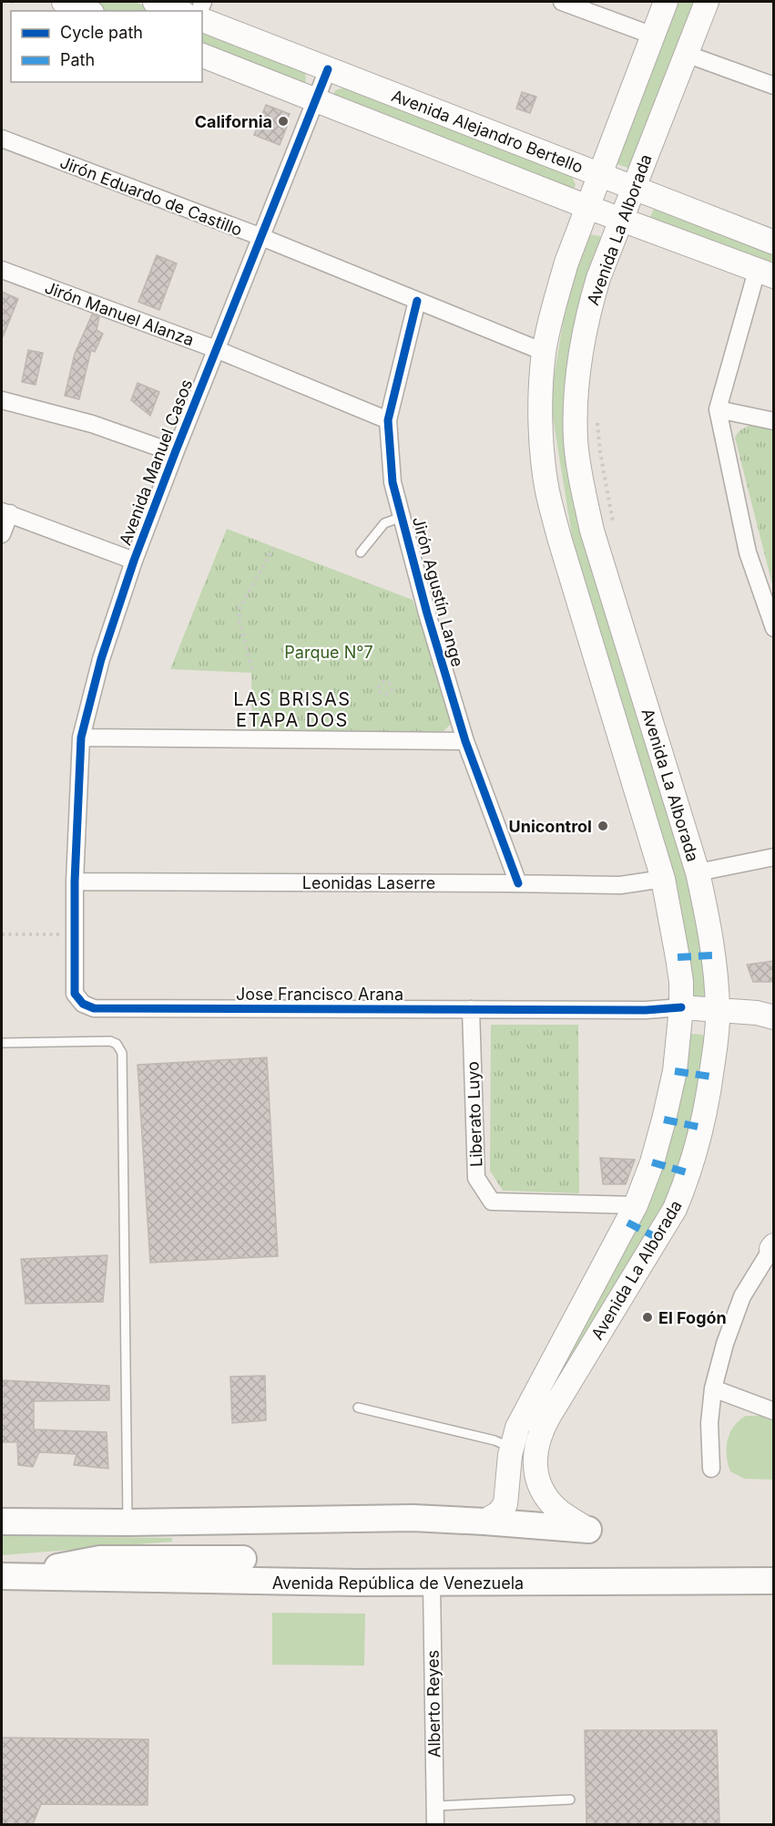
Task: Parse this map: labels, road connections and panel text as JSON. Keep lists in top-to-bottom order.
{
  "streets": {
    "main road": [
      "Avenida Alejandro Bertello",
      "Avenida La Alborada",
      "Jose Francisco Arana",
      "Avenida República de Venezuela"
    ],
    "street": [
      "Jirón Eduardo de Castillo",
      "Jirón Manuel Alanza",
      "Avenida Manuel Casos",
      "Jirón Agustín Lange",
      "Leonidas Laserre",
      "Liberato Luyo",
      "Alberto Reyes"
    ]
  },
  "crossings": [
    ["Avenida Alejandro Bertello", "Avenida La Alborada"],
    ["Avenida Alejandro Bertello", "Avenida Manuel Casos"],
    ["Jirón Eduardo de Castillo", "Avenida La Alborada"],
    ["Jirón Eduardo de Castillo", "Avenida Manuel Casos"],
    ["Jirón Eduardo de Castillo", "Jirón Agustín Lange"],
    ["Avenida La Alborada", "Leonidas Laserre"],
    ["Avenida La Alborada", "Jose Francisco Arana"],
    ["Avenida La Alborada", "Liberato Luyo"],
    ["Jirón Manuel Alanza", "Avenida Manuel Casos"],
    ["Jirón Manuel Alanza", "Jirón Agustín Lange"],
    ["Avenida Manuel Casos", "Leonidas Laserre"],
    ["Avenida Manuel Casos", "Jose Francisco Arana"],
    ["Jirón Agustín Lange", "Leonidas Laserre"],
    ["Leonidas Laserre", "Jose Francisco Arana"],
    ["Jose Francisco Arana", "Liberato Luyo"],
    ["Avenida República de Venezuela", "Alberto Reyes"]
  ],
  "districts": ["LAS BRISAS ETAPA DOS"],
  "parks": ["Parque N°7"],
  "places": ["California", "Unicontrol", "El Fogón"],
  "legend": ["Cycle path", "Path"]
}
